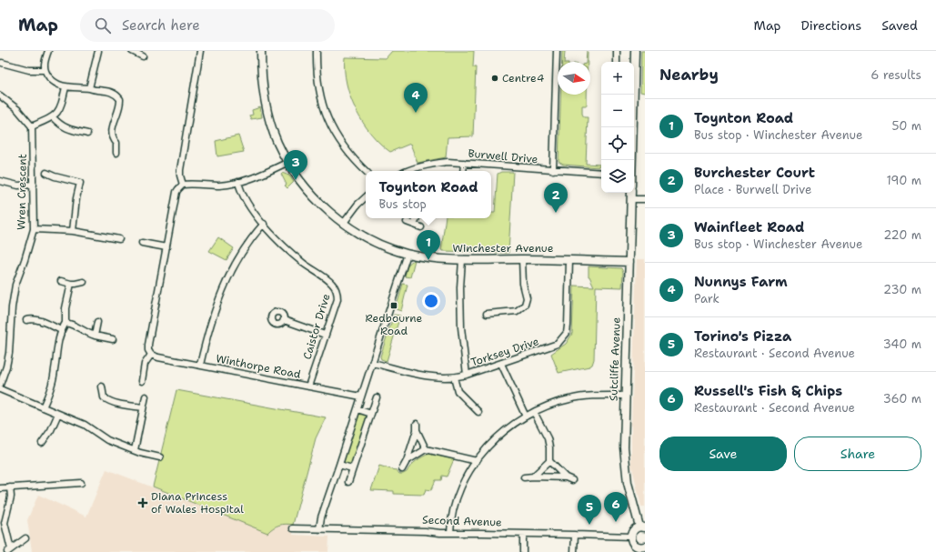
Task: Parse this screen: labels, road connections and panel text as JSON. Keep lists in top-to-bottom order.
{
  "streets": {
    "street": [
      "Burwell Drive",
      "Wren Crescent",
      "Winchester Avenue",
      "Caistor Drive",
      "Torksey Drive",
      "Sutcliffe Avenue",
      "Winthorpe Road",
      "Second Avenue"
    ]
  },
  "crossings": [
    ["Winchester Avenue", "Torksey Drive"],
    ["Winchester Avenue", "Sutcliffe Avenue"],
    ["Caistor Drive", "Winthorpe Road"]
  ],
  "places": {
    "other": ["Centre4"],
    "transit": ["Redbourne Road"],
    "health": ["Diana Princess of Wales Hospital"]
  },
  "north": "right",
  "page": {
    "header": "Map",
    "search": "Search here",
    "nav": ["Map", "Directions", "Saved"],
    "heading": ["Nearby", "6 results"],
    "map_buttons": ["+", "−"],
    "pins": [
      "4",
      "3",
      "2",
      "1",
      "6",
      "5"
    ],
    "list": [
      {
        "mark": "1",
        "name": "Toynton Road",
        "note": "Bus stop · Winchester Avenue",
        "value": "50 m"
      },
      {
        "mark": "2",
        "name": "Burchester Court",
        "note": "Place · Burwell Drive",
        "value": "190 m"
      },
      {
        "mark": "3",
        "name": "Wainfleet Road",
        "note": "Bus stop · Winchester Avenue",
        "value": "220 m"
      },
      {
        "mark": "4",
        "name": "Nunnys Farm",
        "note": "Park",
        "value": "230 m"
      },
      {
        "mark": "5",
        "name": "Torino's Pizza",
        "note": "Restaurant · Second Avenue",
        "value": "340 m"
      },
      {
        "mark": "6",
        "name": "Russell's Fish & Chips",
        "note": "Restaurant · Second Avenue",
        "value": "360 m"
      }
    ],
    "popup": ["Toynton Road", "Bus stop"],
    "buttons": ["Save", "Share"]
  }
}
